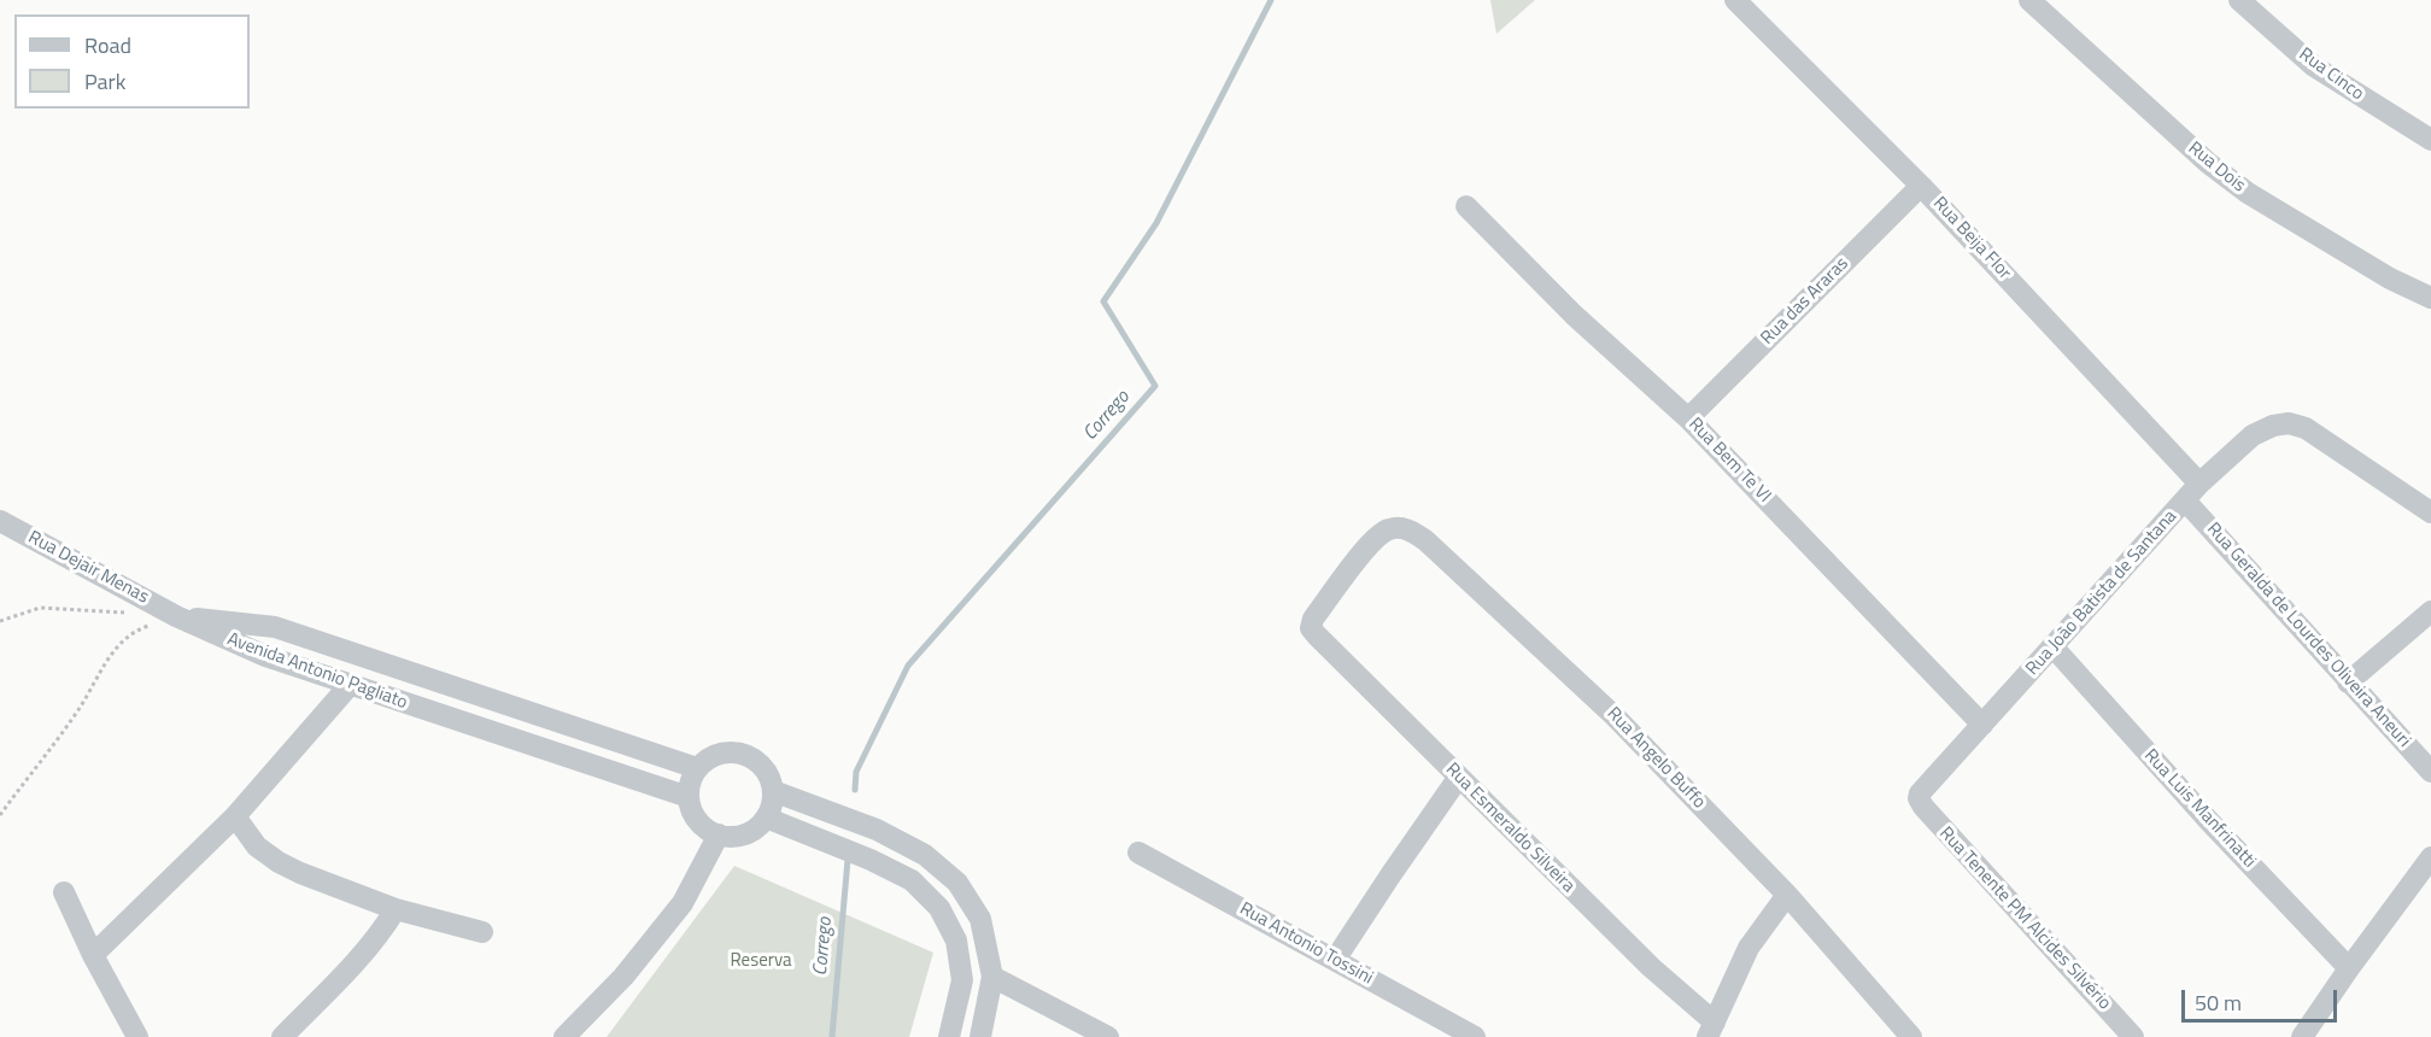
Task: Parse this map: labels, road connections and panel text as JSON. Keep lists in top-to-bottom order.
{
  "streets": {
    "street": [
      "Rua Cinco",
      "Rua Dois",
      "Rua Beija Flor",
      "Rua das Araras",
      "Rua Bem Te VI",
      "Rua Dejair Menas",
      "Rua João Batista de Santana",
      "Rua Geralda de Lourdes Oliveira Aneuri",
      "Avenida Antonio Pagliato",
      "Rua Angelo Buffo",
      "Rua Luis Manfrinatti",
      "Rua Esmeraldo Silveira",
      "Rua Tenente PM Alcides Silvério",
      "Rua Antonio Tossini"
    ]
  },
  "crossings": [
    ["Rua Beija Flor", "Rua das Araras"],
    ["Rua Beija Flor", "Rua João Batista de Santana"],
    ["Rua das Araras", "Rua Bem Te VI"],
    ["Rua Bem Te VI", "Rua João Batista de Santana"],
    ["Rua Dejair Menas", "Avenida Antonio Pagliato"],
    ["Rua João Batista de Santana", "Rua Geralda de Lourdes Oliveira Aneuri"],
    ["Rua João Batista de Santana", "Rua Luis Manfrinatti"],
    ["Rua João Batista de Santana", "Rua Tenente PM Alcides Silvério"],
    ["Rua Angelo Buffo", "Rua Esmeraldo Silveira"]
  ],
  "water": ["Corrego"],
  "parks": ["Reserva"],
  "legend": ["Road", "Park"],
  "scale_bar": "50 m"
}
